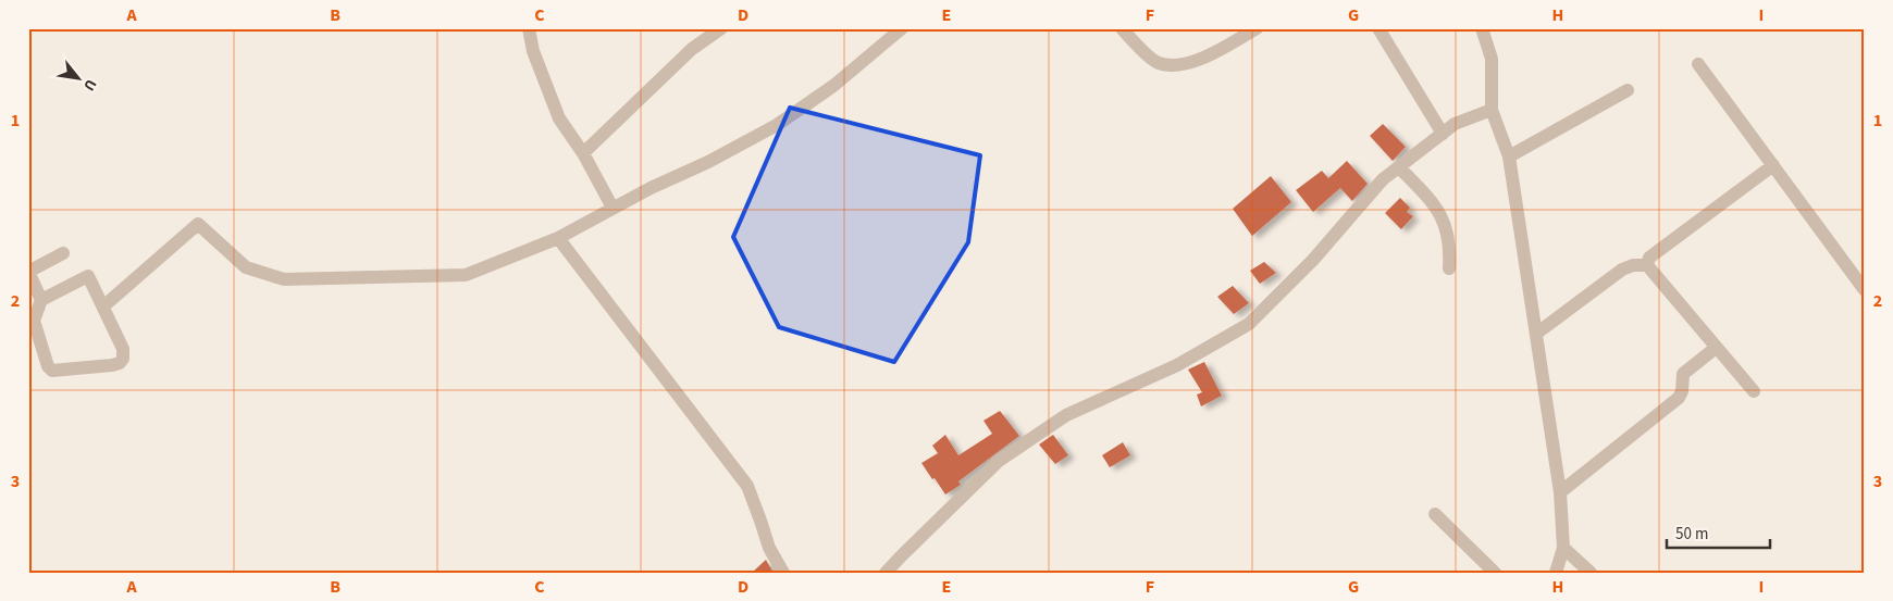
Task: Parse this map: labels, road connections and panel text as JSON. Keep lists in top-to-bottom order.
{
  "scale_bar": "50 m",
  "north": "bottom right",
  "grid": {
    "columns": [
      "A",
      "B",
      "C",
      "D",
      "E",
      "F",
      "G",
      "H",
      "I"
    ],
    "rows": ["1", "2", "3"]
  }
}
